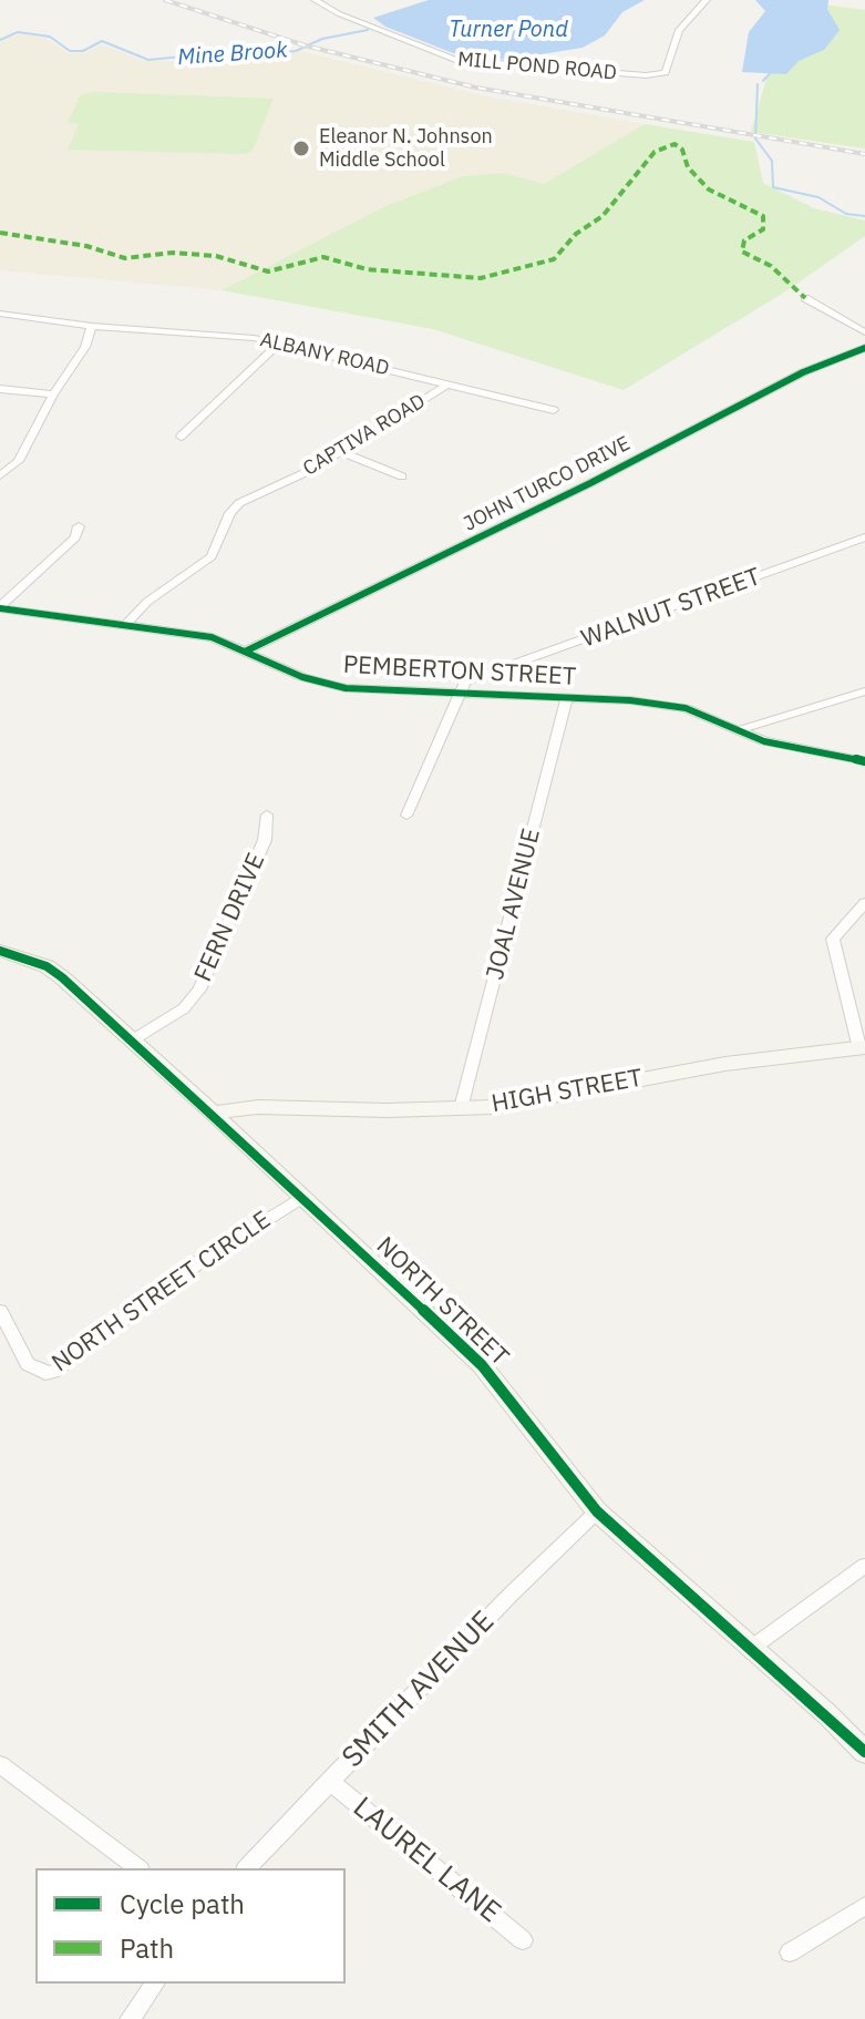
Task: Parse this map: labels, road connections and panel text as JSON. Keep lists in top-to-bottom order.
{
  "streets": {
    "street": [
      "MILL POND ROAD",
      "ALBANY ROAD",
      "CAPTIVA ROAD",
      "JOHN TURCO DRIVE",
      "WALNUT STREET",
      "PEMBERTON STREET",
      "JOAL AVENUE",
      "FERN DRIVE",
      "HIGH STREET",
      "NORTH STREET CIRCLE",
      "NORTH STREET",
      "SMITH AVENUE",
      "LAUREL LANE"
    ]
  },
  "crossings": [
    ["ALBANY ROAD", "CAPTIVA ROAD"],
    ["CAPTIVA ROAD", "PEMBERTON STREET"],
    ["JOHN TURCO DRIVE", "PEMBERTON STREET"],
    ["WALNUT STREET", "PEMBERTON STREET"],
    ["PEMBERTON STREET", "JOAL AVENUE"],
    ["JOAL AVENUE", "HIGH STREET"],
    ["FERN DRIVE", "NORTH STREET"],
    ["HIGH STREET", "NORTH STREET"],
    ["NORTH STREET CIRCLE", "NORTH STREET"],
    ["NORTH STREET", "SMITH AVENUE"],
    ["SMITH AVENUE", "LAUREL LANE"]
  ],
  "water": ["Turner Pond", "Mine Brook"],
  "places": ["Eleanor N. Johnson Middle School"],
  "legend": ["Cycle path", "Path"]
}
